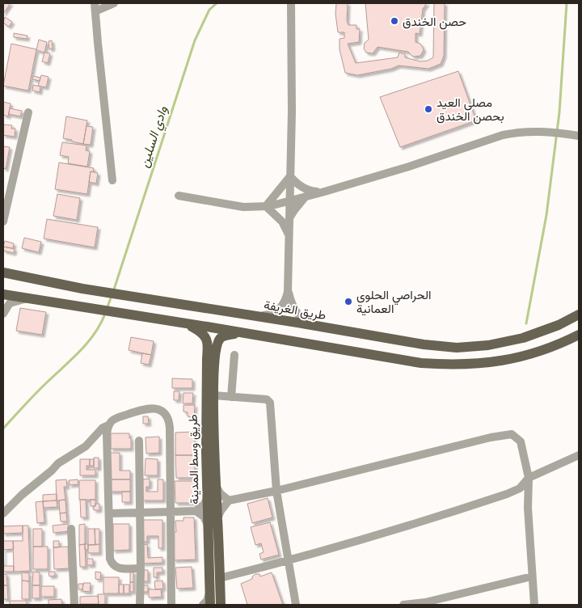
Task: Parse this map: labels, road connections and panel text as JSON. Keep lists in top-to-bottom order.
{
  "streets": {
    "main road": ["طريق الغريفة", "طريق وسط المدينة"]
  },
  "water": ["وادي السلين"],
  "places": ["حصن الخندق", "مصلى العيد بحصن الخندق", "الحراصي الحلوى العمانية"]
}
